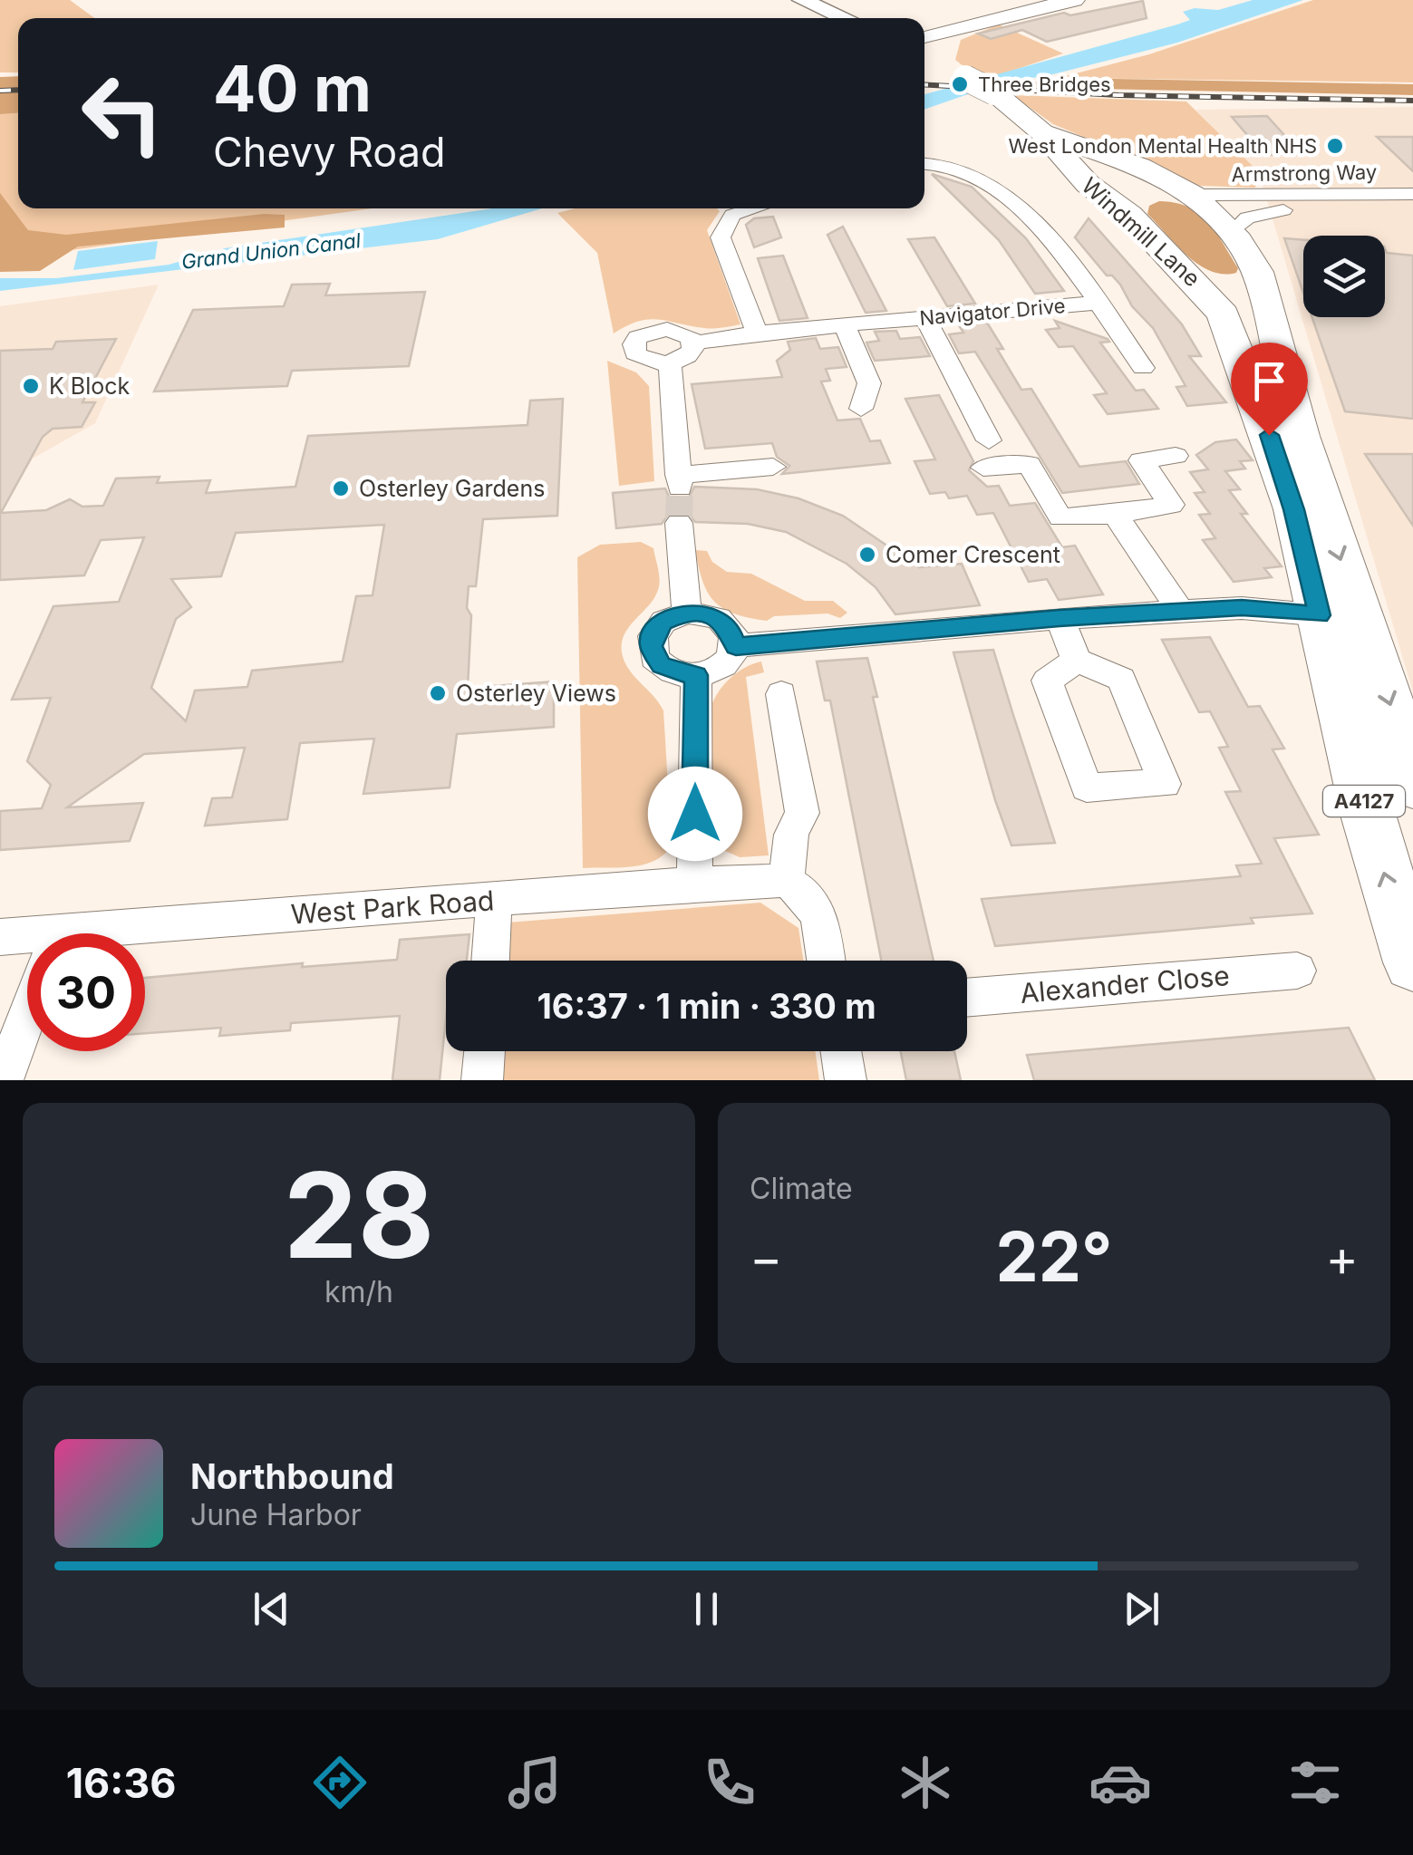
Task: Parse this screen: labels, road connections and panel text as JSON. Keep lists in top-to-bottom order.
{
  "streets": {
    "main road": ["Windmill Lane", "A4127"],
    "street": [
      "Armstrong Way",
      "Navigator Drive",
      "West Park Road",
      "Alexander Close"
    ]
  },
  "crossings": [
    ["Armstrong Way", "Windmill Lane"],
    ["Windmill Lane", "A4127"]
  ],
  "water": ["Grand Union Canal"],
  "places": [
    "Three Bridges",
    "West London Mental Health NHS",
    "K Block",
    "Osterley Gardens",
    "Comer Crescent",
    "Osterley Views"
  ],
  "page": {
    "turn": ["40 m", "Chevy Road"],
    "limit": "30",
    "trip": "16:37 · 1 min · 330 m",
    "tile": [
      ["28", "km/h"],
      "Climate"
    ],
    "heat": ["−", "22°", "+"],
    "song": ["Northbound", "June Harbor"],
    "tabs": "16:36"
  }
}
